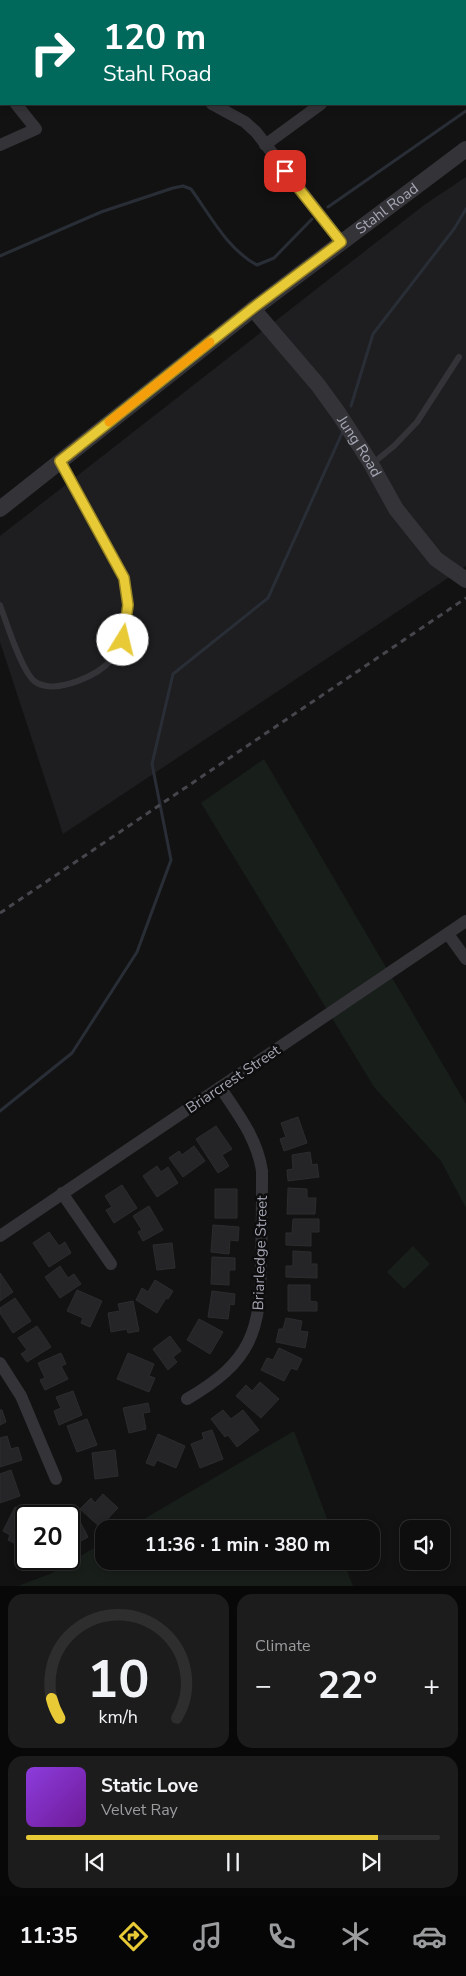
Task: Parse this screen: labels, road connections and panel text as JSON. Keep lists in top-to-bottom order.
{
  "streets": {
    "street": [
      "Stahl Road",
      "Jung Road",
      "Briarcrest Street",
      "Briarledge Street"
    ]
  },
  "crossings": [
    ["Stahl Road", "Jung Road"],
    ["Briarcrest Street", "Briarledge Street"]
  ],
  "page": {
    "turn": ["120 m", "Stahl Road"],
    "limit": "20",
    "trip": "11:36 · 1 min · 380 m",
    "tile": "Climate",
    "heat": ["−", "22°", "+"],
    "song": ["Static Love", "Velvet Ray"],
    "tabs": "11:35",
    "gauge": ["10", "km/h"]
  }
}
